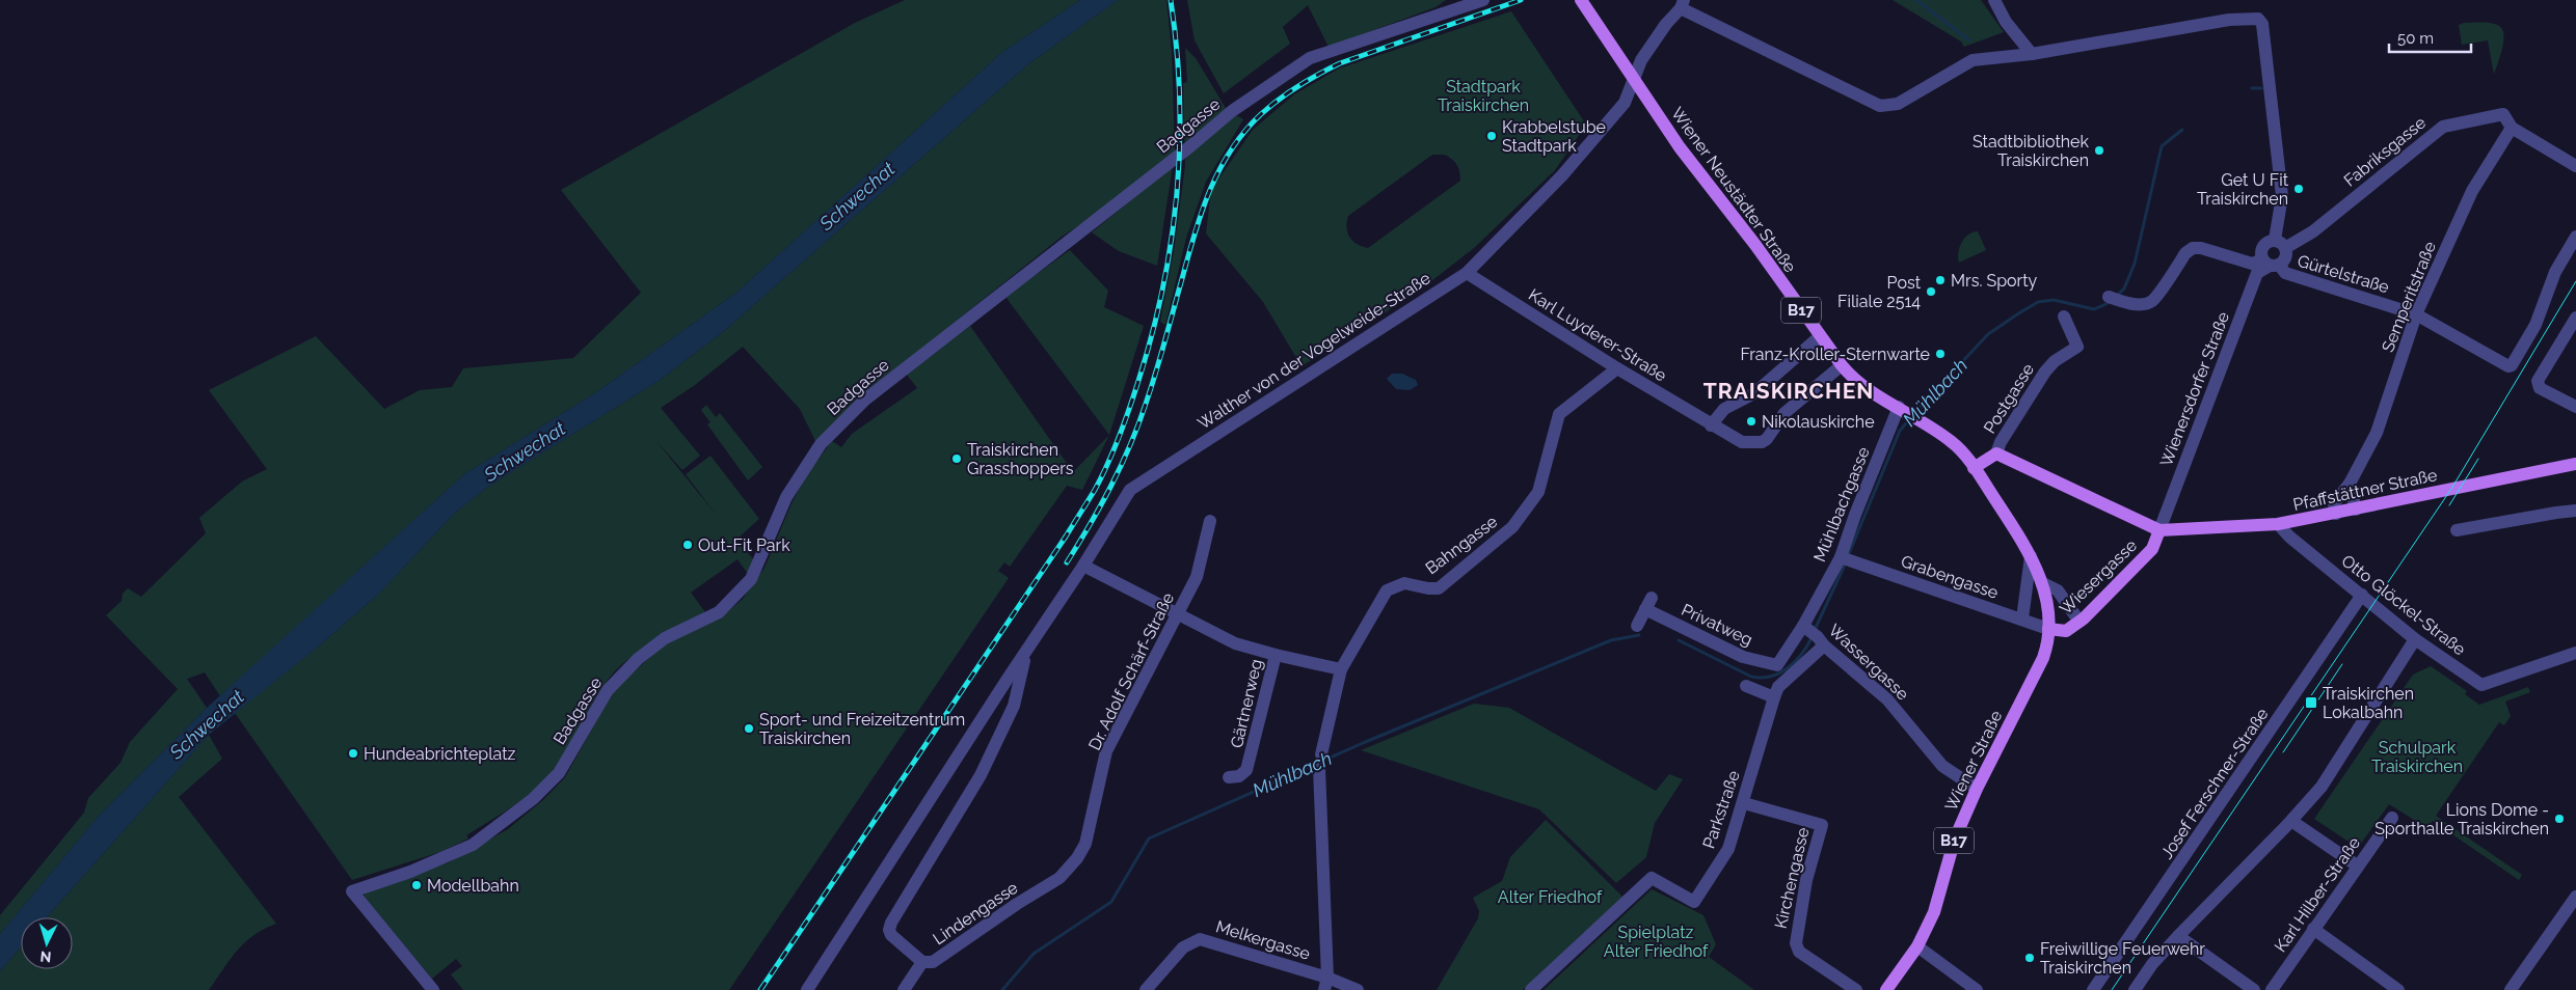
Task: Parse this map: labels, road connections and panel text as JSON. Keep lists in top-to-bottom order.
{
  "streets": {
    "main road": [
      "Wiener Neustädter Straße",
      "B17",
      "Pfaffstättner Straße",
      "Wiesergasse",
      "Wiener Straße"
    ],
    "street": [
      "Badgasse",
      "Fabriksgasse",
      "Gürtelstraße",
      "Semperitstraße",
      "Karl Luyderer-Straße",
      "Walther von der Vogelweide-Straße",
      "Wienersdorfer Straße",
      "Postgasse",
      "Mühlbachgasse",
      "Bahngasse",
      "Grabengasse",
      "Otto Glöckel-Straße",
      "Privatweg",
      "Wassergasse",
      "Dr. Adolf Schärf-Straße",
      "Gärtnerweg",
      "Josef Ferschner-Straße",
      "Parkstraße",
      "Kirchengasse",
      "Karl Hilber-Straße",
      "Lindengasse",
      "Melkergasse"
    ]
  },
  "crossings": [
    ["Fabriksgasse", "Semperitstraße"],
    ["Wiener Neustädter Straße", "Karl Luyderer-Straße"],
    ["Wiener Neustädter Straße", "Walther von der Vogelweide-Straße"],
    ["Wiener Neustädter Straße", "Mühlbachgasse"],
    ["Wiener Neustädter Straße", "Grabengasse"],
    ["Wiener Neustädter Straße", "Wiesergasse"],
    ["Wiener Neustädter Straße", "Wiener Straße"],
    ["Gürtelstraße", "Semperitstraße"],
    ["Gürtelstraße", "Wienersdorfer Straße"],
    ["Semperitstraße", "Pfaffstättner Straße"],
    ["Karl Luyderer-Straße", "Walther von der Vogelweide-Straße"],
    ["Karl Luyderer-Straße", "Bahngasse"],
    ["Walther von der Vogelweide-Straße", "Lindengasse"],
    ["Wienersdorfer Straße", "Pfaffstättner Straße"],
    ["Wienersdorfer Straße", "Wiesergasse"],
    ["Pfaffstättner Straße", "Wiesergasse"],
    ["Pfaffstättner Straße", "Otto Glöckel-Straße"],
    ["Mühlbachgasse", "Grabengasse"],
    ["Mühlbachgasse", "Privatweg"],
    ["Mühlbachgasse", "Wassergasse"],
    ["Mühlbachgasse", "Parkstraße"],
    ["Grabengasse", "Wiesergasse"],
    ["Grabengasse", "Wiener Straße"],
    ["Wiesergasse", "Wiener Straße"],
    ["Otto Glöckel-Straße", "Josef Ferschner-Straße"],
    ["Wassergasse", "Wiener Straße"],
    ["Dr. Adolf Schärf-Straße", "Lindengasse"],
    ["Parkstraße", "Kirchengasse"]
  ],
  "districts": ["TRAISKIRCHEN"],
  "water": ["Schwechat", "Mühlbach"],
  "parks": [
    "Stadtpark Traiskirchen",
    "Schulpark Traiskirchen",
    "Alter Friedhof",
    "Spielplatz Alter Friedhof"
  ],
  "places": {
    "other": [
      "Krabbelstube Stadtpark",
      "Stadtbibliothek Traiskirchen",
      "Get U Fit Traiskirchen",
      "Mrs. Sporty",
      "Post Filiale 2514",
      "Franz-Kroller-Sternwarte",
      "Nikolauskirche",
      "Traiskirchen Grasshoppers",
      "Out-Fit Park",
      "Sport- und Freizeitzentrum Traiskirchen",
      "Hundeabrichteplatz",
      "Lions Dome - Sporthalle Traiskirchen",
      "Modellbahn",
      "Freiwillige Feuerwehr Traiskirchen"
    ],
    "transit": ["Traiskirchen Lokalbahn"]
  },
  "scale_bar": "50 m",
  "north": "bottom"
}
